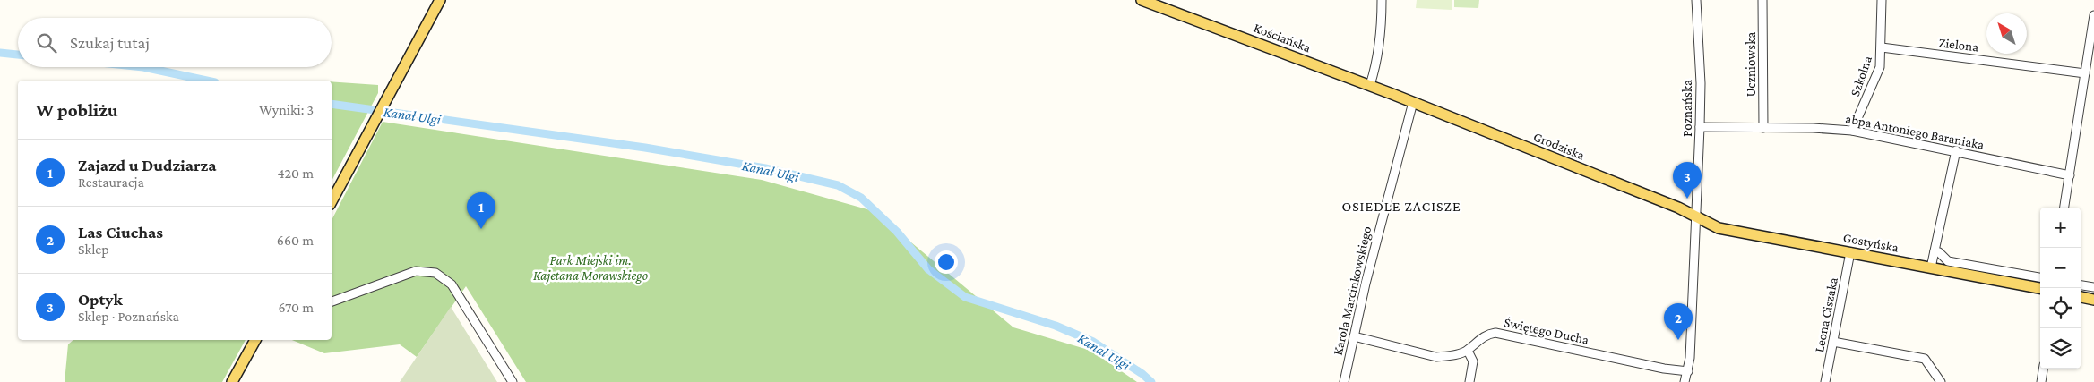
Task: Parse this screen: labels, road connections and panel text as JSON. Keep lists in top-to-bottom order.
{
  "streets": {
    "main road": ["Kościańska", "Grodziska", "Gostyńska"],
    "street": [
      "Zielona",
      "Uczniowska",
      "Szkolna",
      "Poznańska",
      "abpa Antoniego Baraniaka",
      "Karola Marcinkowskiego",
      "Leona Ciszaka",
      "Świętego Ducha"
    ]
  },
  "crossings": [
    ["Kościańska", "Grodziska"],
    ["Kościańska", "Karola Marcinkowskiego"],
    ["Zielona", "Szkolna"],
    ["Uczniowska", "abpa Antoniego Baraniaka"],
    ["Szkolna", "abpa Antoniego Baraniaka"],
    ["Poznańska", "abpa Antoniego Baraniaka"],
    ["Poznańska", "Grodziska"],
    ["Poznańska", "Gostyńska"],
    ["Poznańska", "Świętego Ducha"],
    ["Grodziska", "Gostyńska"],
    ["Grodziska", "Karola Marcinkowskiego"],
    ["Gostyńska", "Leona Ciszaka"],
    ["Karola Marcinkowskiego", "Świętego Ducha"]
  ],
  "districts": ["OSIEDLE ZACISZE"],
  "water": ["Kanał Ulgi"],
  "parks": ["Park Miejski im. Kajetana Morawskiego"],
  "north": "top left",
  "page": {
    "search": "Szukaj tutaj",
    "heading": ["W pobliżu", "Wyniki: 3"],
    "list": [
      {
        "mark": "1",
        "name": "Zajazd u Dudziarza",
        "note": "Restauracja",
        "value": "420 m"
      },
      {
        "mark": "2",
        "name": "Las Ciuchas",
        "note": "Sklep",
        "value": "660 m"
      },
      {
        "mark": "3",
        "name": "Optyk",
        "note": "Sklep · Poznańska",
        "value": "670 m"
      }
    ],
    "pins": ["3", "1", "2"],
    "map_buttons": ["+", "−"]
  }
}
